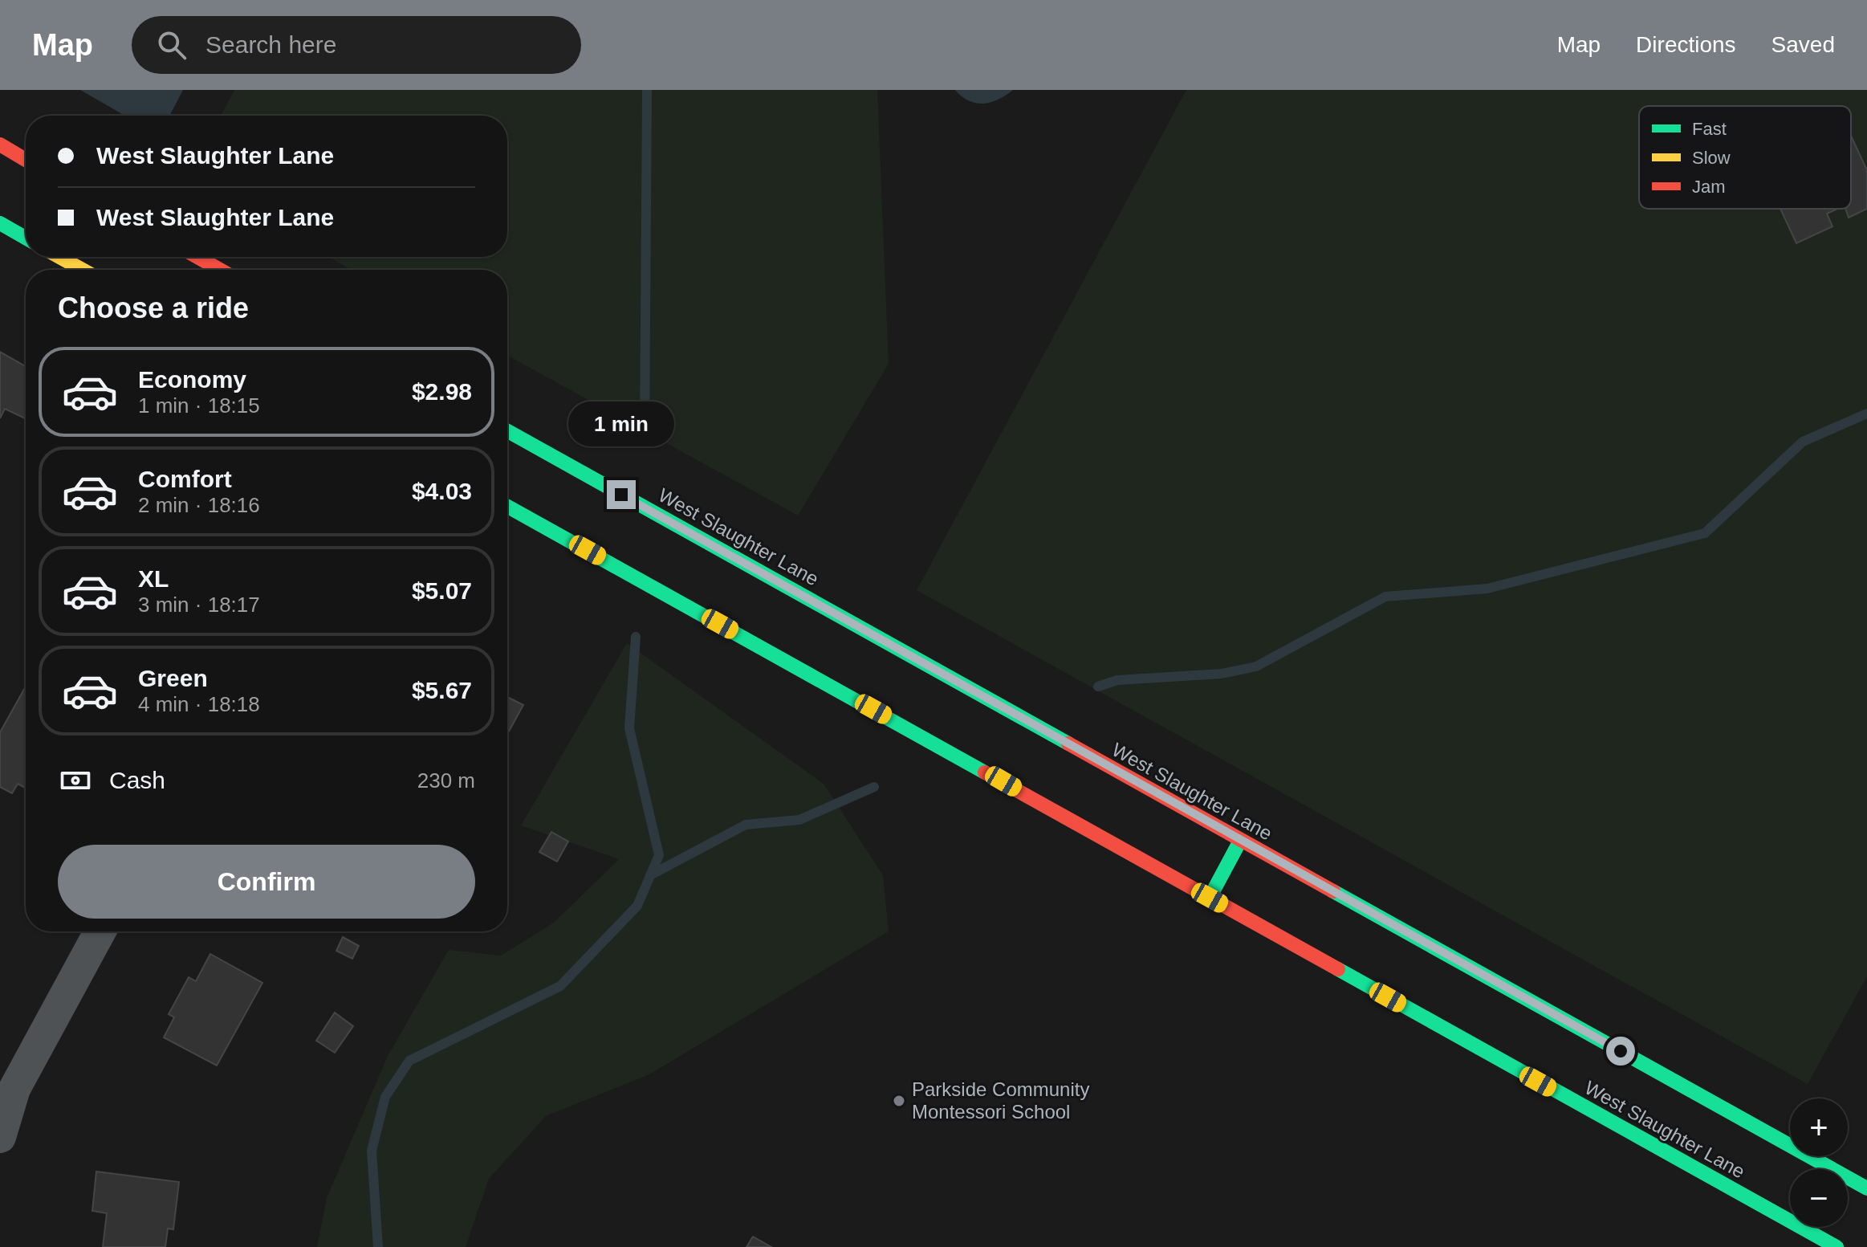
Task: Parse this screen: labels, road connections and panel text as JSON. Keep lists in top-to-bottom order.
{
  "streets": {
    "main road": ["West Slaughter Lane"]
  },
  "places": ["Parkside Community Montessori School"],
  "legend": ["Fast", "Slow", "Jam"],
  "page": {
    "header": "Map",
    "search": "Search here",
    "nav": ["Map", "Directions", "Saved"],
    "banner": ["West Slaughter Lane", "West Slaughter Lane"],
    "heading": "Choose a ride",
    "list": [
      {
        "name": "Economy",
        "note": "1 min · 18:15",
        "value": "$2.98"
      },
      {
        "name": "Comfort",
        "note": "2 min · 18:16",
        "value": "$4.03"
      },
      {
        "name": "XL",
        "note": "3 min · 18:17",
        "value": "$5.07"
      },
      {
        "name": "Green",
        "note": "4 min · 18:18",
        "value": "$5.67"
      }
    ],
    "bubble": "1 min",
    "pay": ["Cash", "230 m"],
    "buttons": "Confirm",
    "map_buttons": ["+", "−"]
  }
}
